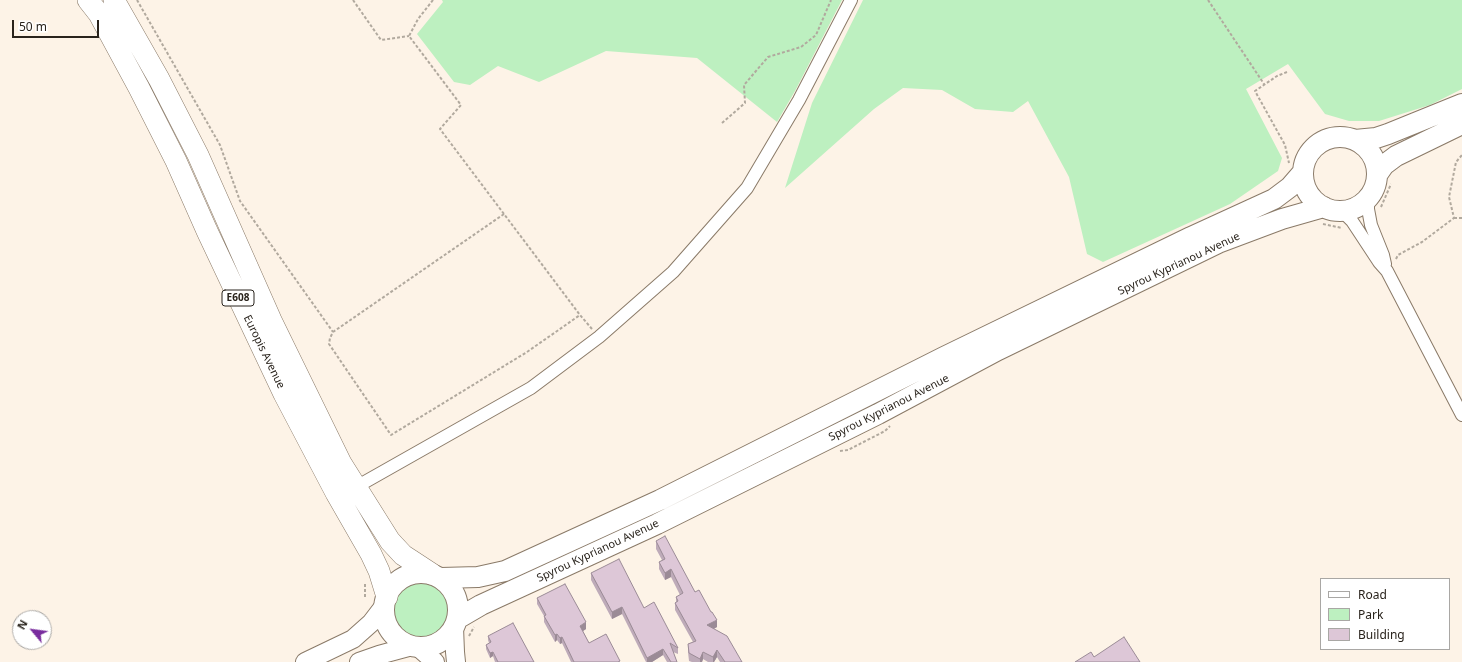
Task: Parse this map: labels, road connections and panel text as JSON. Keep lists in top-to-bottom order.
{
  "streets": {
    "highway": ["E608", "Europis Avenue"],
    "main road": ["Spyrou Kyprianou Avenue"]
  },
  "crossings": [
    ["Spyrou Kyprianou Avenue", "Europis Avenue"]
  ],
  "legend": ["Road", "Park", "Building"],
  "scale_bar": "50 m",
  "north": "top left"
}
